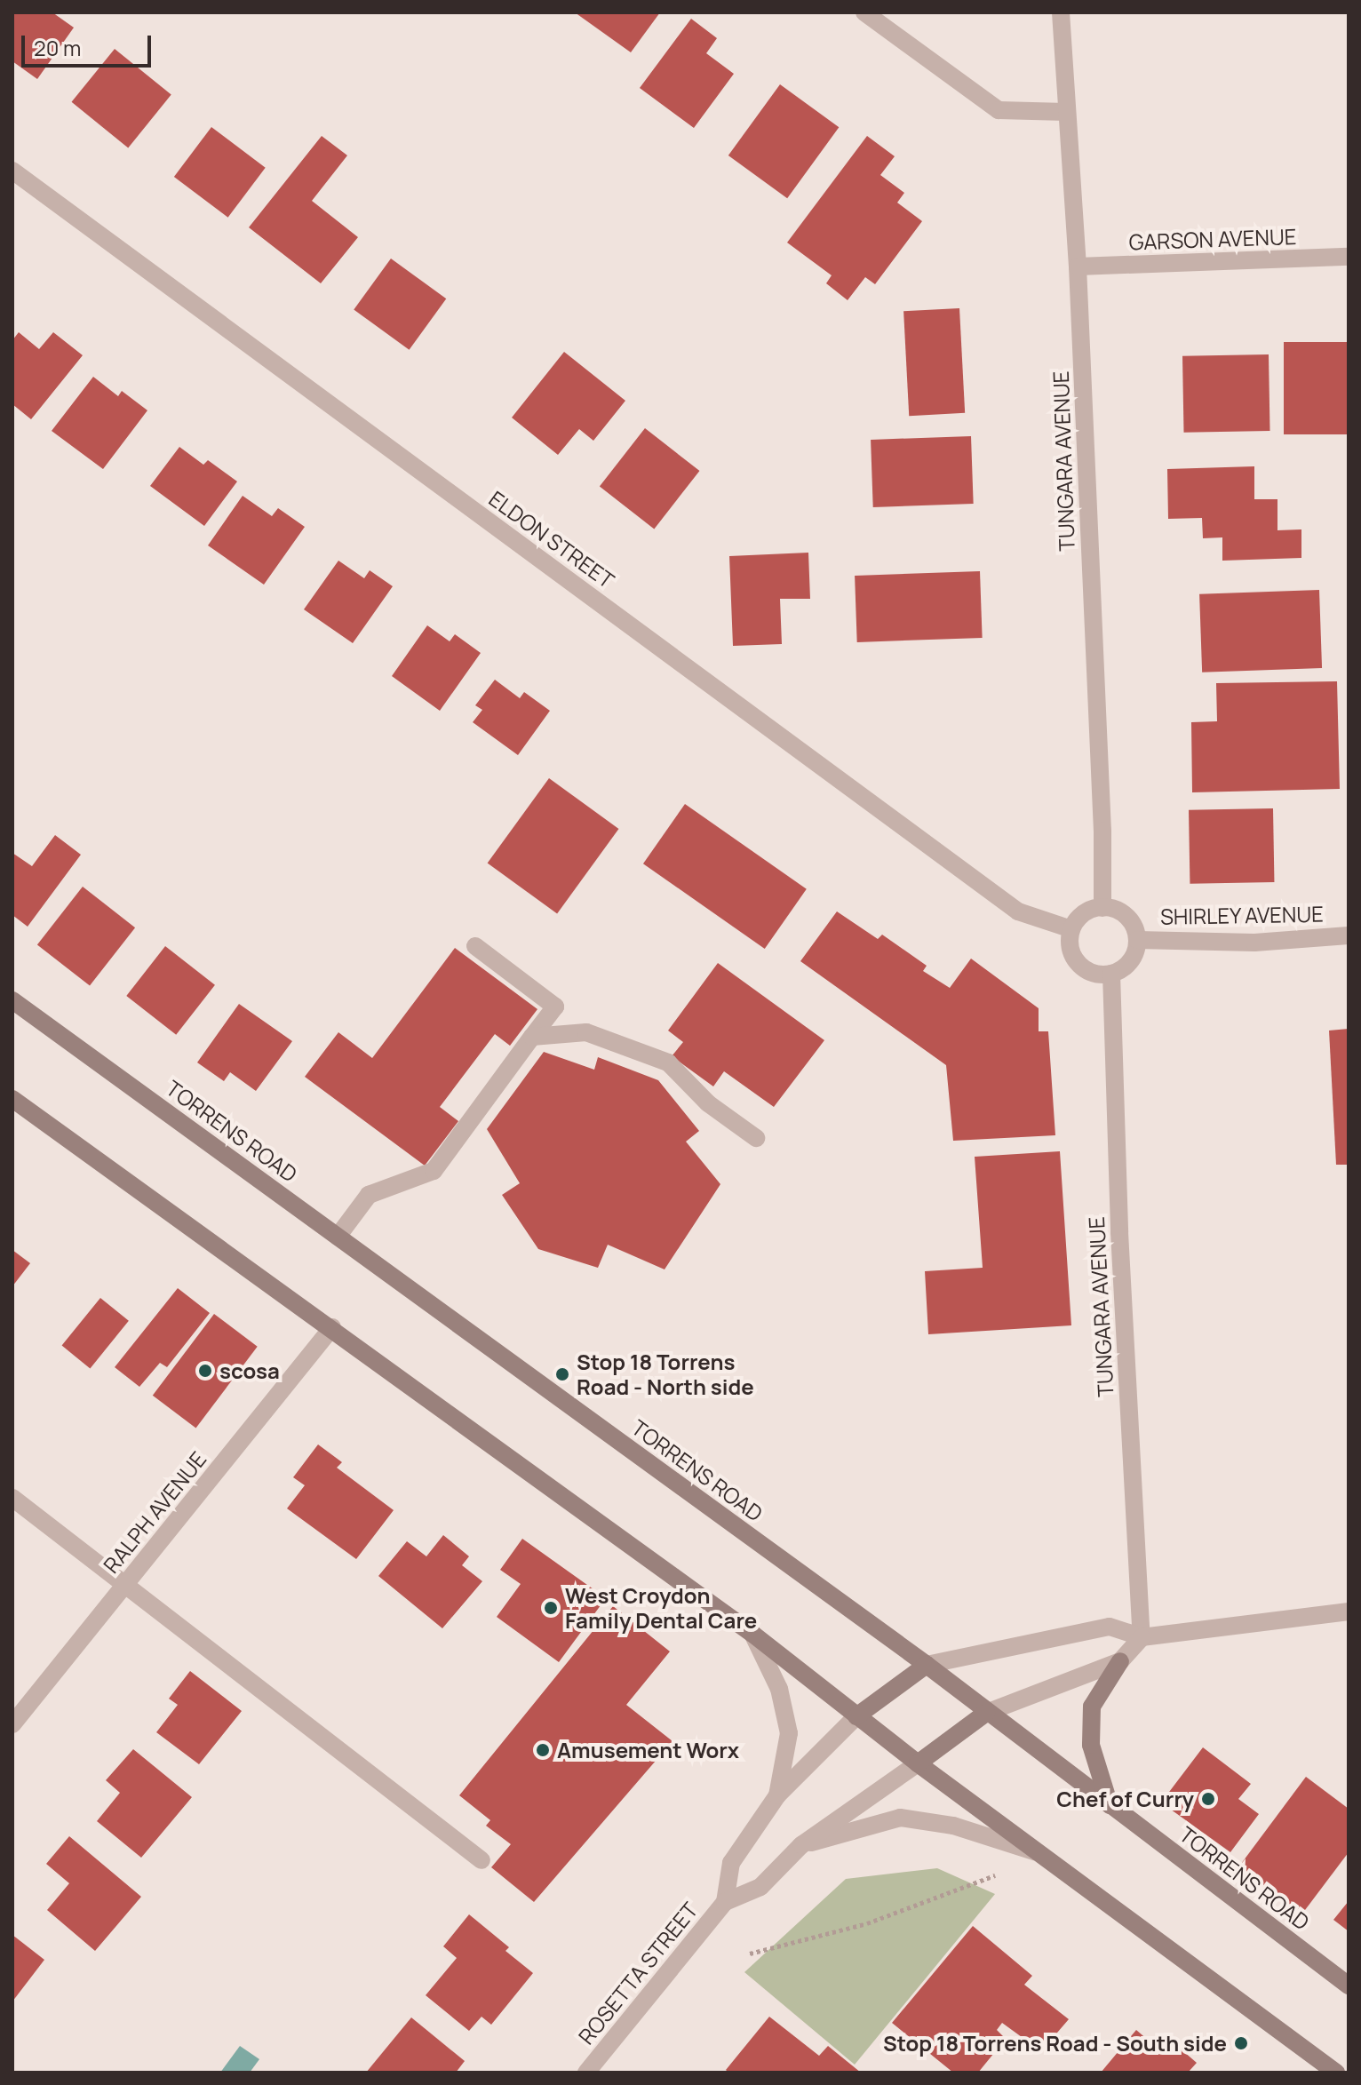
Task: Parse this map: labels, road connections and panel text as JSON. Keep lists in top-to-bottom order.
{
  "streets": {
    "main road": ["TORRENS ROAD"],
    "street": [
      "GARSON AVENUE",
      "TUNGARA AVENUE",
      "ELDON STREET",
      "SHIRLEY AVENUE",
      "RALPH AVENUE",
      "ROSETTA STREET"
    ]
  },
  "crossings": [
    ["GARSON AVENUE", "TUNGARA AVENUE"],
    ["TUNGARA AVENUE", "ELDON STREET"],
    ["TUNGARA AVENUE", "SHIRLEY AVENUE"],
    ["ELDON STREET", "SHIRLEY AVENUE"]
  ],
  "places": [
    "scosa",
    "Stop 18 Torrens Road - North side",
    "West Croydon Family Dental Care",
    "Amusement Worx",
    "Chef of Curry",
    "Stop 18 Torrens Road - South side"
  ],
  "scale_bar": "20 m"
}
